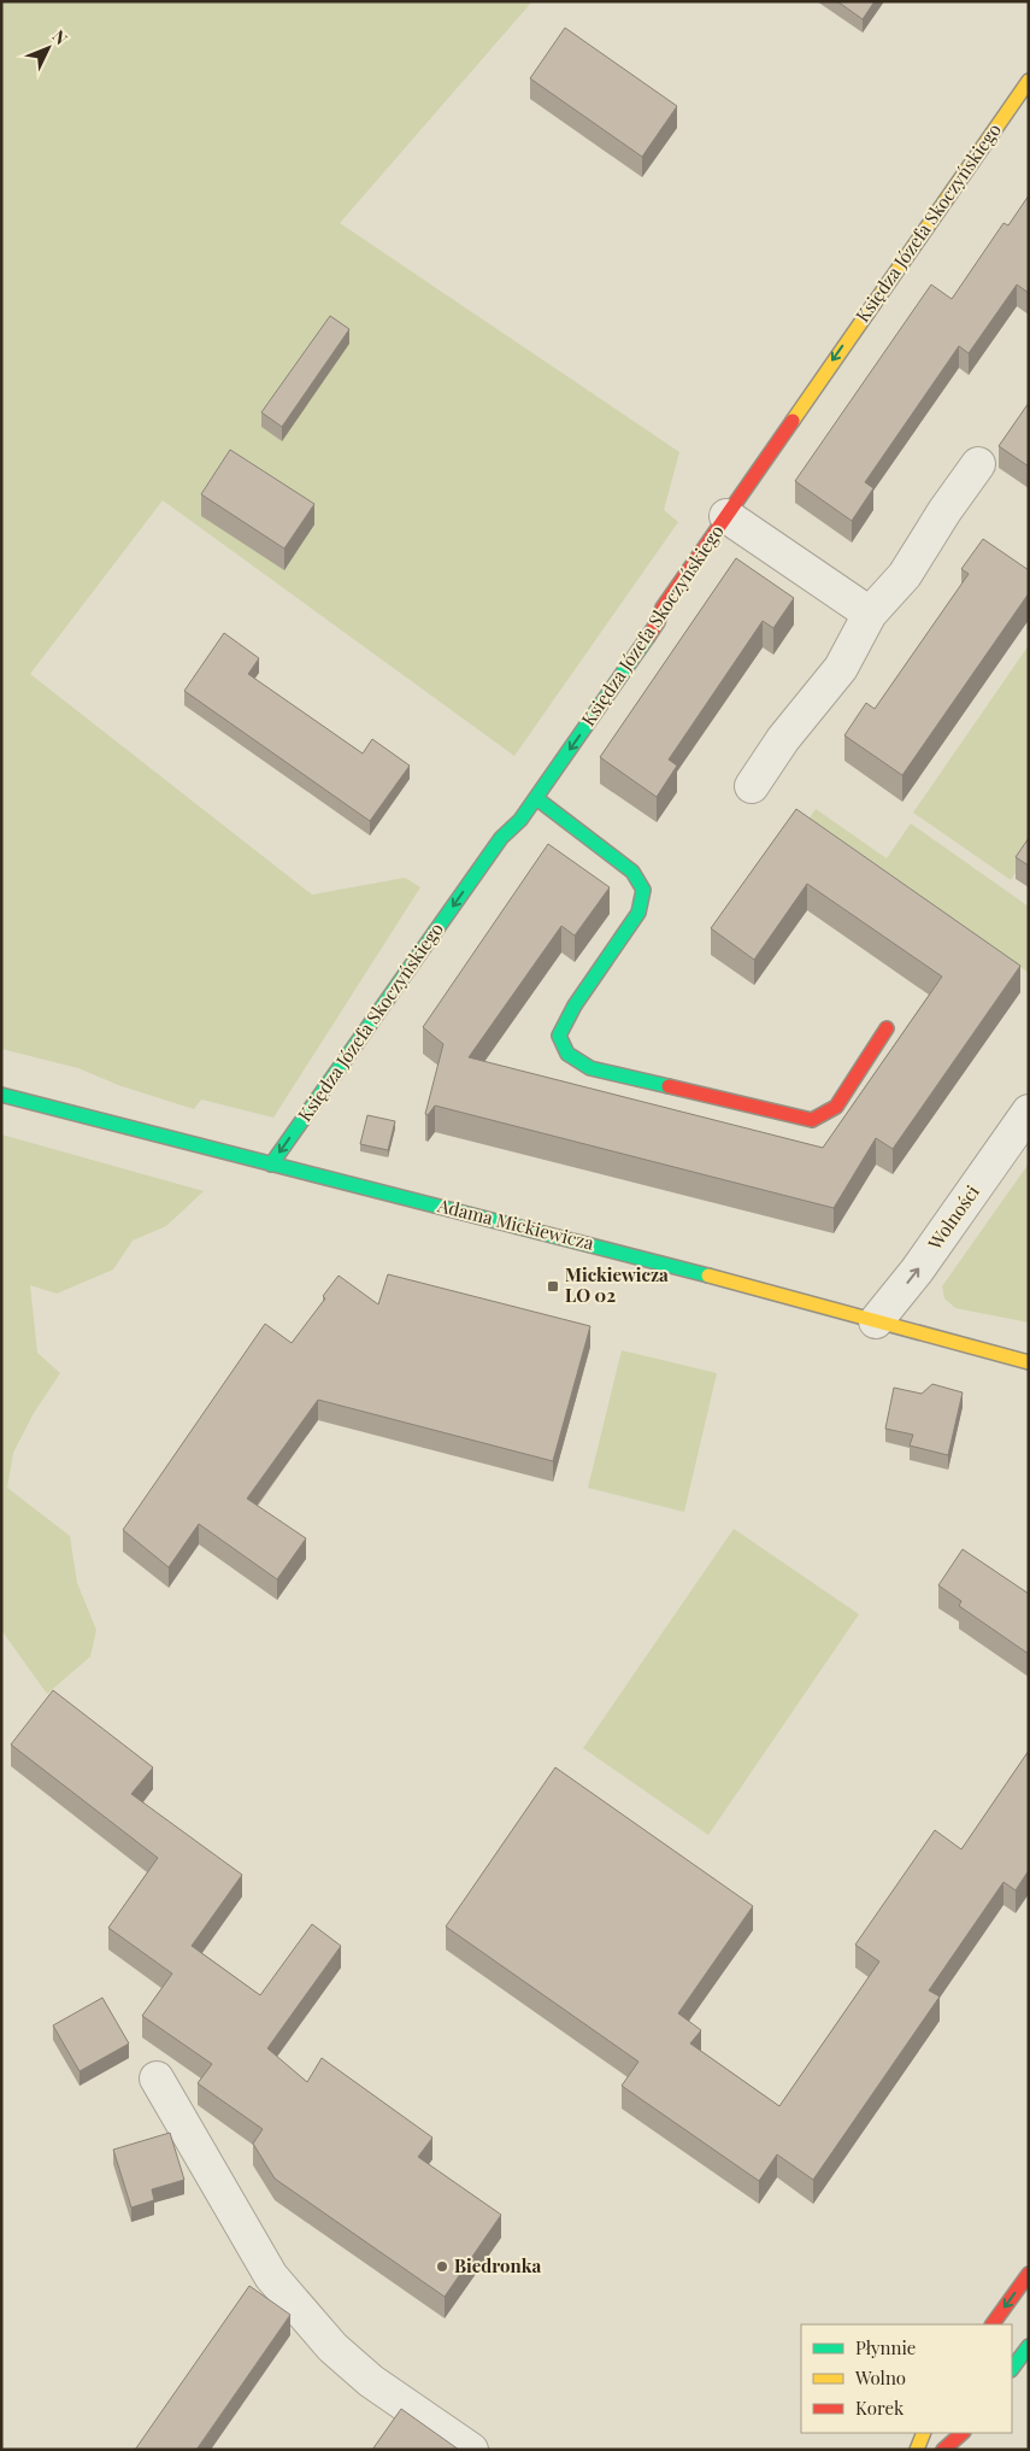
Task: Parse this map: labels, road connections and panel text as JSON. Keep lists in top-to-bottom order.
{
  "streets": {
    "street": ["Księdza Józefa Skoczyńskiego", "Wolności", "Adama Mickiewicza"]
  },
  "crossings": [
    ["Księdza Józefa Skoczyńskiego", "Adama Mickiewicza"],
    ["Wolności", "Adama Mickiewicza"]
  ],
  "one_way": ["Księdza Józefa Skoczyńskiego", "Wolności"],
  "places": {
    "transit": ["Mickiewicza LO 02"],
    "other": ["Biedronka"]
  },
  "legend": ["Płynnie", "Wolno", "Korek"],
  "north": "top right"
}
